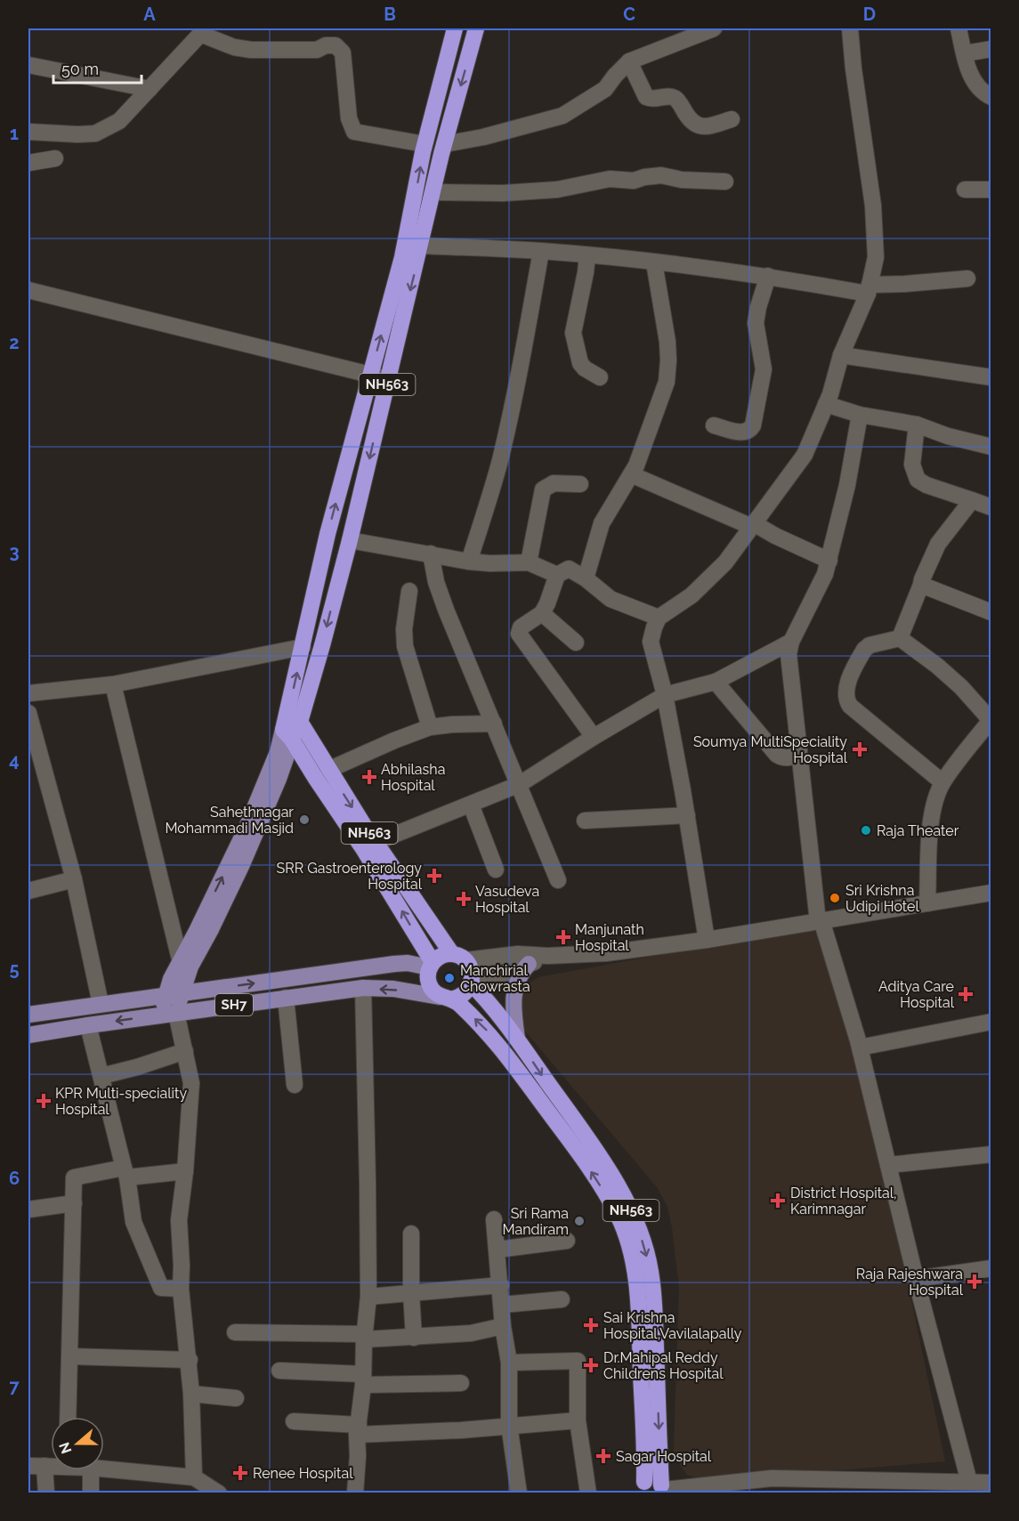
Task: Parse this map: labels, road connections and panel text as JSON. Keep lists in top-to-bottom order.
{
  "streets": {
    "highway": ["NH563"],
    "main road": ["SH7"]
  },
  "crossings": [
    ["NH563", "SH7"]
  ],
  "places": {
    "health": [
      "Soumya MultiSpeciality Hospital",
      "Abhilasha Hospital",
      "SRR Gastroenterology Hospital",
      "Vasudeva Hospital",
      "Manjunath Hospital",
      "Aditya Care Hospital",
      "KPR Multi-speciality Hospital",
      "District Hospital, Karimnagar",
      "Raja Rajeshwara Hospital",
      "Sai Krishna Hospital,Vavilalapally",
      "Dr.Mahipal Reddy Childrens Hospital",
      "Sagar Hospital",
      "Renee Hospital"
    ],
    "other": [
      "Sahethnagar Mohammadi Masjid",
      "Raja Theater",
      "Sri Krishna Udipi Hotel",
      "Manchirial Chowrasta",
      "Sri Rama Mandiram"
    ]
  },
  "scale_bar": "50 m",
  "north": "left",
  "grid": {
    "columns": [
      "A",
      "B",
      "C",
      "D"
    ],
    "rows": [
      "1",
      "2",
      "3",
      "4",
      "5",
      "6",
      "7"
    ]
  }
}
